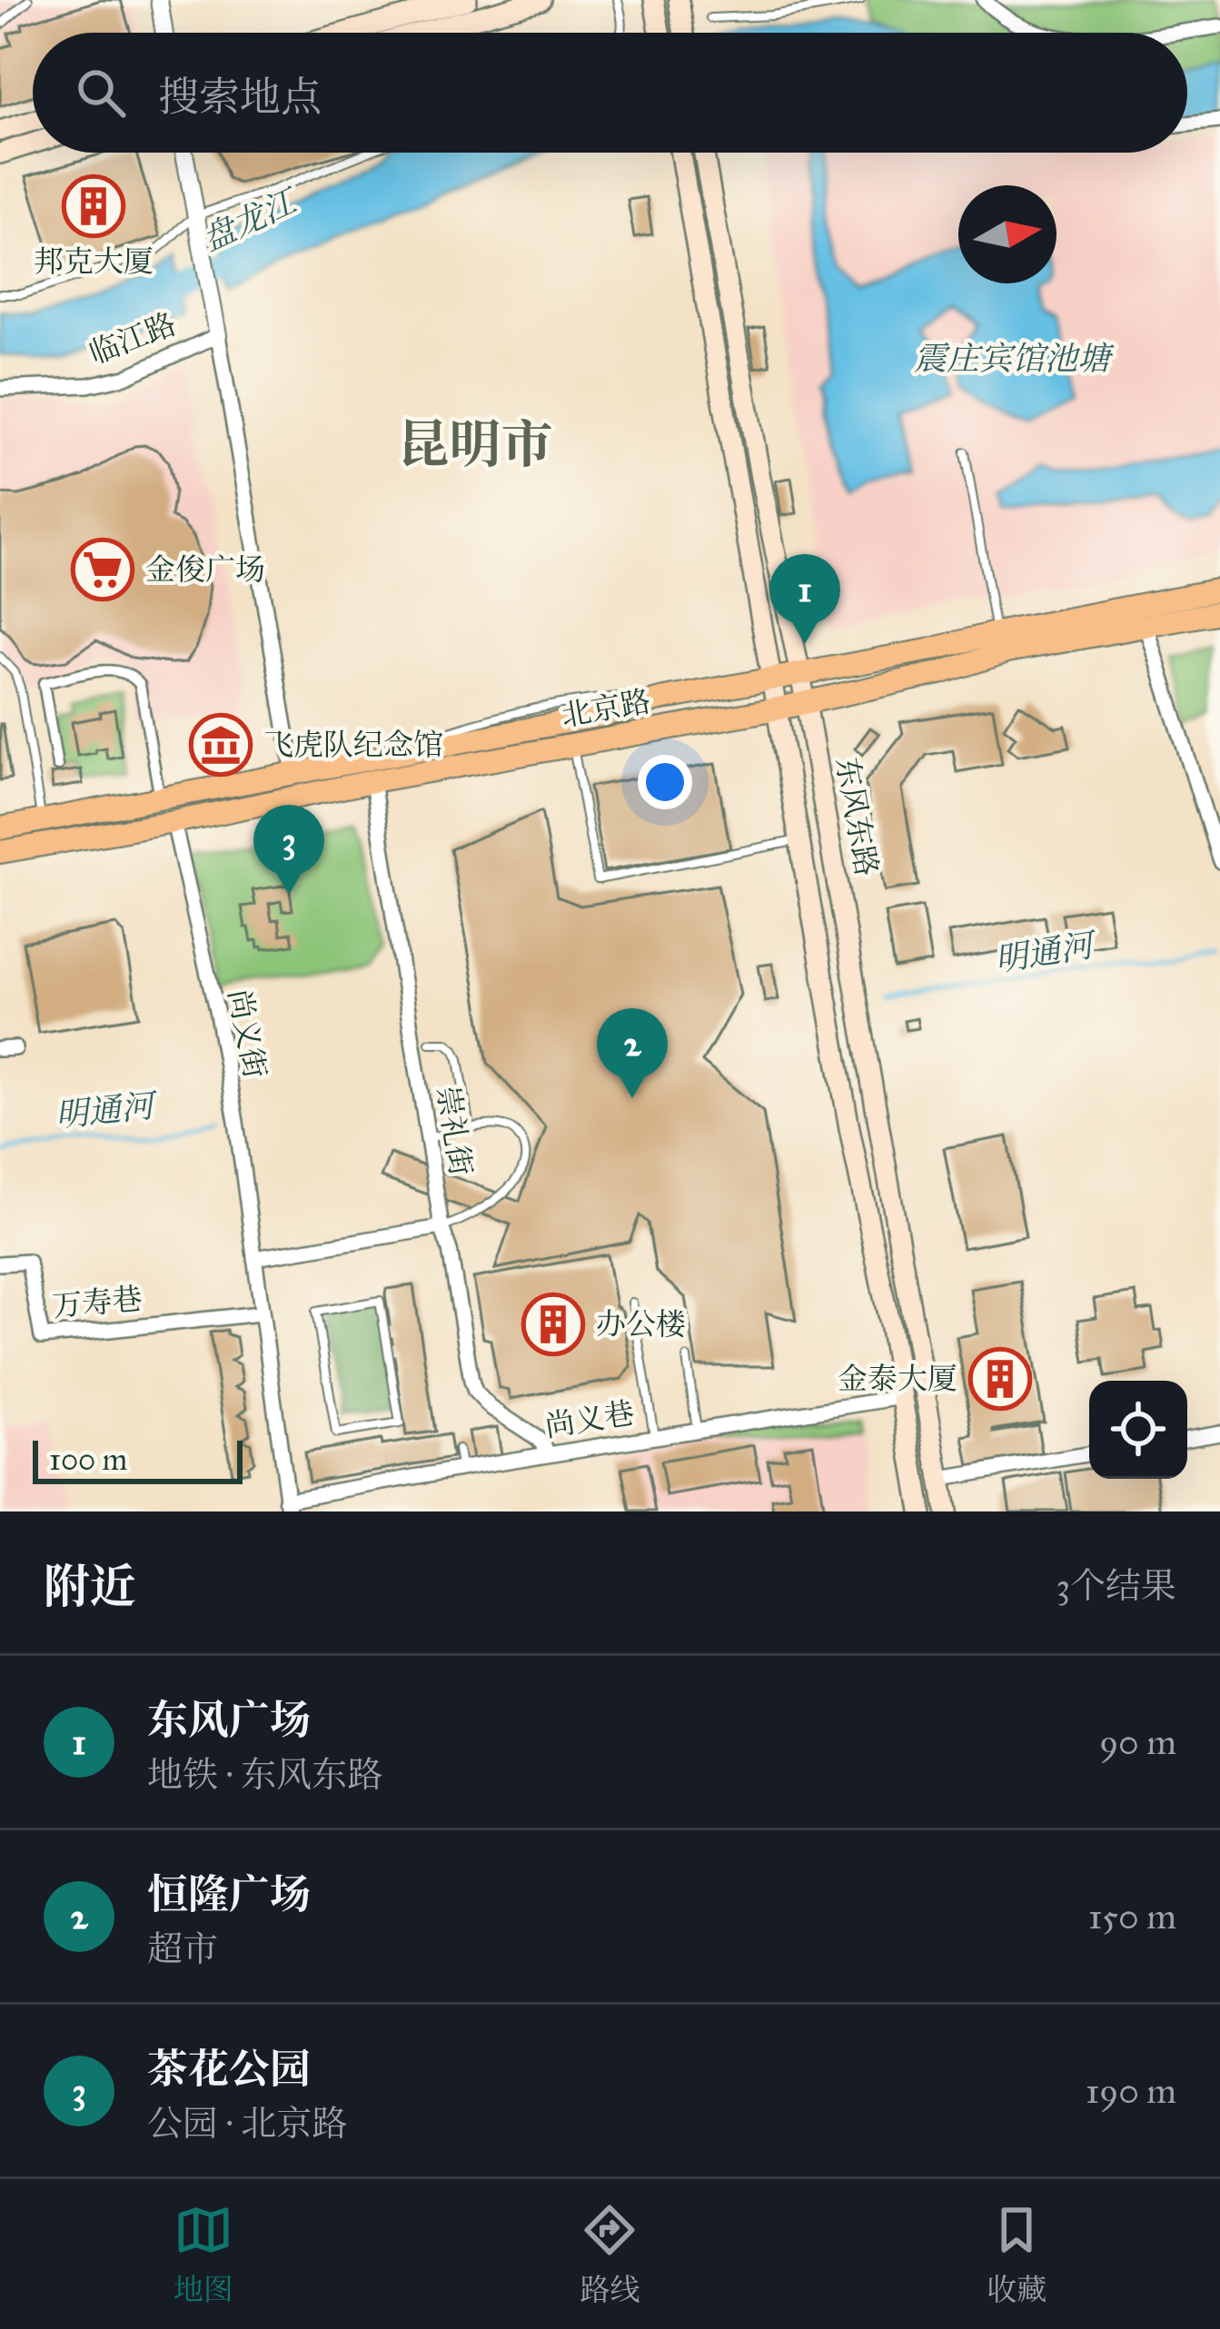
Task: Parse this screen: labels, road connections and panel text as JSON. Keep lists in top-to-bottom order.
{
  "streets": {
    "main road": ["北京路", "东风东路"],
    "street": [
      "临江路",
      "尚义街",
      "崇礼街",
      "万寿巷",
      "尚义巷"
    ]
  },
  "crossings": [
    ["北京路", "东风东路"],
    ["北京路", "尚义街"],
    ["北京路", "崇礼街"],
    ["东风东路", "尚义巷"],
    ["尚义街", "万寿巷"],
    ["尚义街", "尚义巷"],
    ["崇礼街", "尚义巷"]
  ],
  "districts": ["昆明市"],
  "water": ["盘龙江", "震庄宾馆池塘", "明通河"],
  "places": {
    "building": ["邦克大厦", "办公楼", "金泰大厦"],
    "supermarket": ["金俊广场"],
    "museum": ["飞虎队纪念馆"]
  },
  "scale_bar": "100 m",
  "north": "right",
  "page": {
    "search": "搜索地点",
    "pins": ["1", "3", "2"],
    "scale": "100 m",
    "heading": ["附近", "3个结果"],
    "list": [
      {
        "mark": "1",
        "name": "东风广场",
        "note": "地铁 · 东风东路",
        "value": "90 m"
      },
      {
        "mark": "2",
        "name": "恒隆广场",
        "note": "超市",
        "value": "150 m"
      },
      {
        "mark": "3",
        "name": "茶花公园",
        "note": "公园 · 北京路",
        "value": "190 m"
      }
    ],
    "nav": ["地图", "路线", "收藏"]
  }
}
